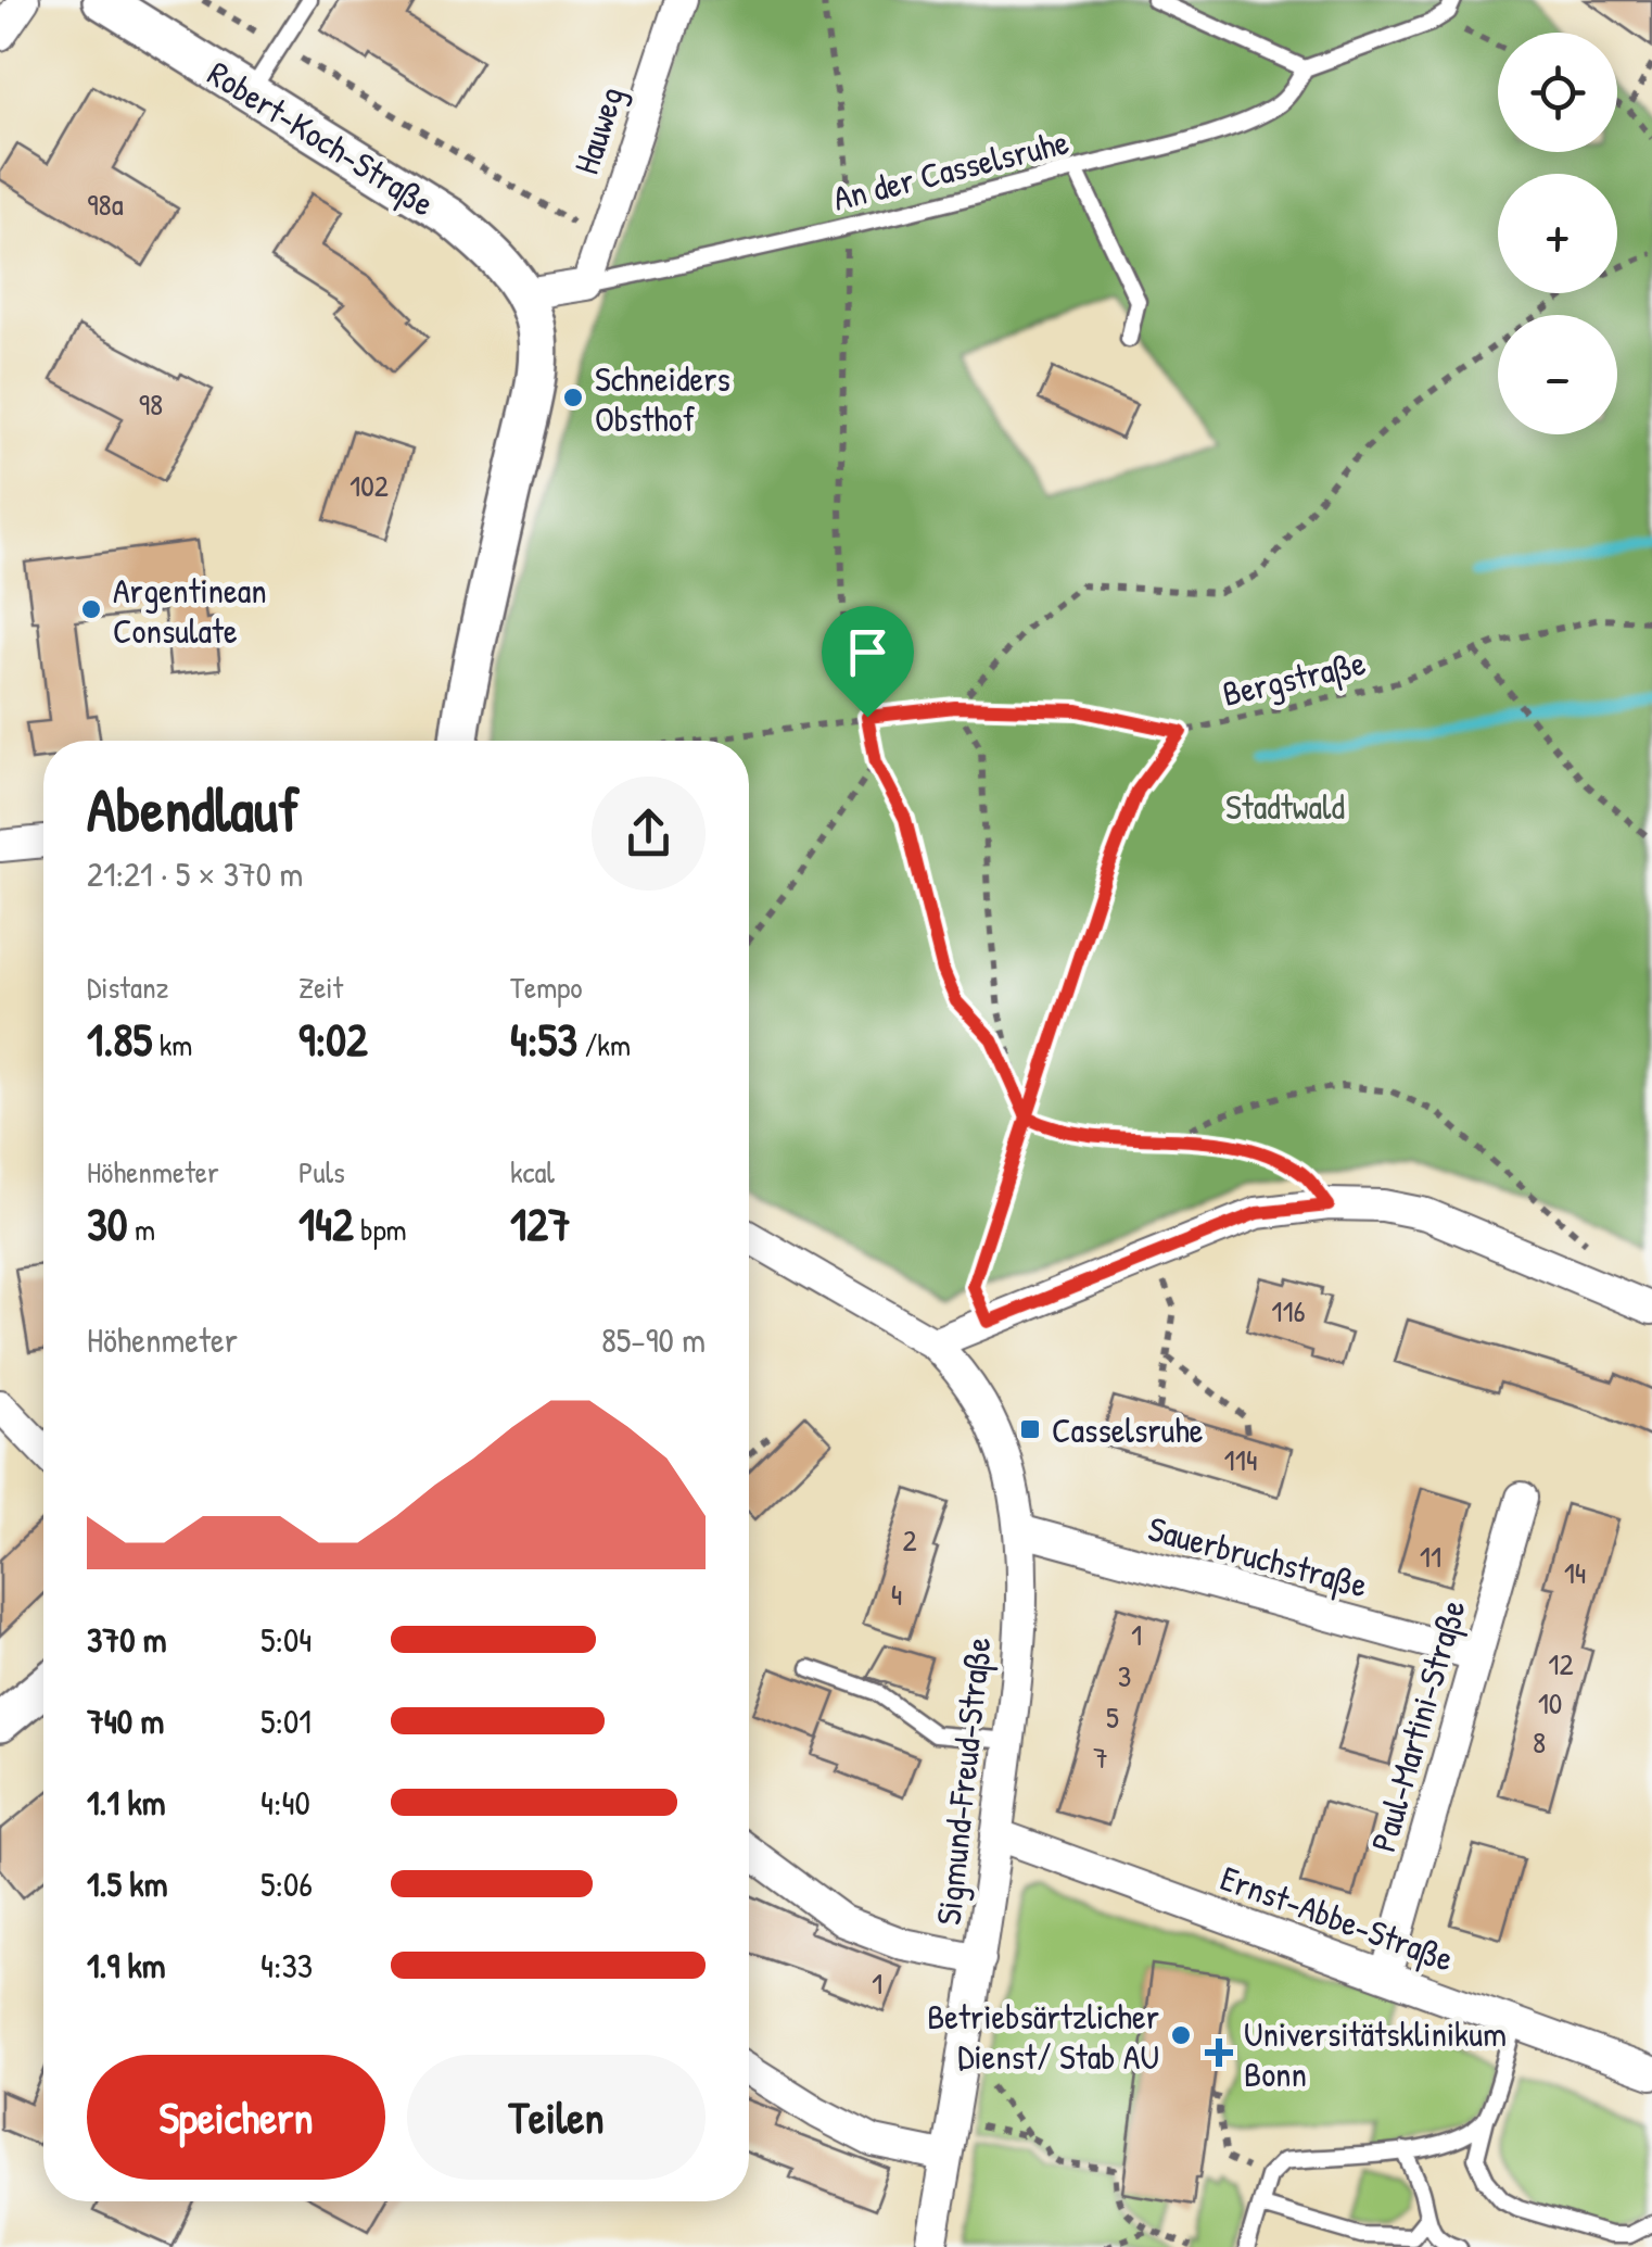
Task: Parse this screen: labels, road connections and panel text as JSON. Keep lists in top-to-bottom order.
{
  "streets": {
    "street": [
      "Hauweg",
      "Robert-Koch-Straße",
      "Sauerbruchstraße",
      "Paul-Martini-Straße",
      "Sigmund-Freud-Straße",
      "Ernst-Abbe-Straße"
    ],
    "lane": ["An der Casselsruhe"],
    "path": ["Bergstraße"]
  },
  "crossings": [
    ["Hauweg", "An der Casselsruhe"],
    ["Sauerbruchstraße", "Paul-Martini-Straße"],
    ["Sauerbruchstraße", "Sigmund-Freud-Straße"],
    ["Paul-Martini-Straße", "Ernst-Abbe-Straße"],
    ["Sigmund-Freud-Straße", "Ernst-Abbe-Straße"]
  ],
  "parks": ["Stadtwald"],
  "places": {
    "other": ["Schneiders Obsthof", "Argentinean Consulate", "Betriebsärtzlicher Dienst/ Stab AU"],
    "transit": ["Casselsruhe"],
    "health": ["Universitätsklinikum Bonn"]
  },
  "house_numbers": [
    "98a",
    "98",
    "102",
    "116",
    "114",
    "2",
    "11",
    "14",
    "4",
    "1",
    "12",
    "3",
    "10",
    "5",
    "8",
    "7",
    "1"
  ],
  "page": {
    "map_buttons": ["+", "−"],
    "heading": ["Abendlauf", "21:21 · 5 × 370 m"],
    "stats": [
      ["Distanz", "1.85 km"],
      ["Zeit", "9:02"],
      ["Tempo", "4:53 /km"],
      ["Höhenmeter", "30 m"],
      ["Puls", "142 bpm"],
      ["kcal", "127"]
    ],
    "chart": ["Höhenmeter", "85–90 m"],
    "list": [
      {
        "name": "370 m",
        "note": "5:04"
      },
      {
        "name": "740 m",
        "note": "5:01"
      },
      {
        "name": "1.1 km",
        "note": "4:40"
      },
      {
        "name": "1.5 km",
        "note": "5:06"
      },
      {
        "name": "1.9 km",
        "note": "4:33"
      }
    ],
    "buttons": ["Speichern", "Teilen"]
  }
}
